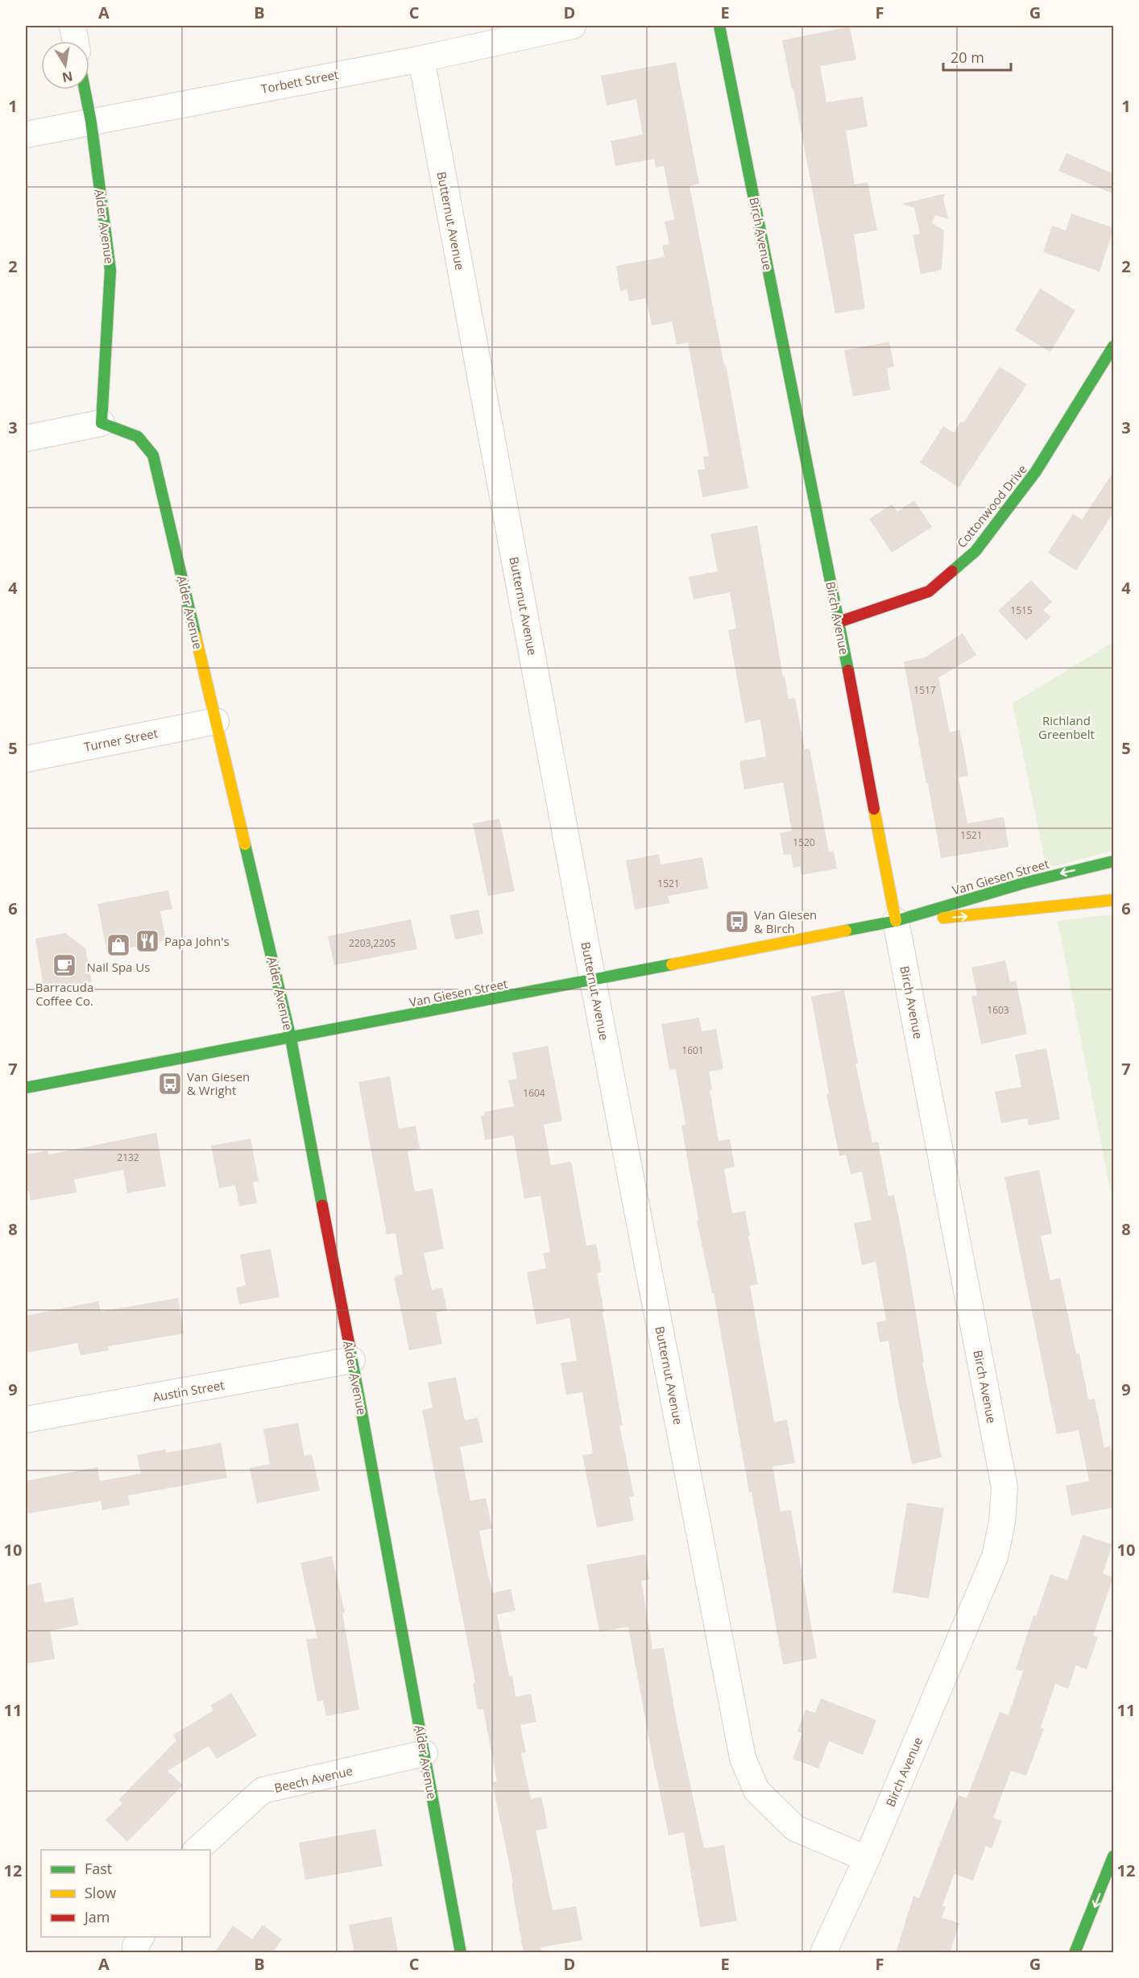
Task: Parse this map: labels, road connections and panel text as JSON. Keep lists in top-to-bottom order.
{
  "streets": {
    "main road": [
      "Alder Avenue",
      "Birch Avenue",
      "Cottonwood Drive",
      "Van Giesen Street"
    ],
    "street": [
      "Torbett Street",
      "Butternut Avenue",
      "Turner Street",
      "Austin Street",
      "Beech Avenue"
    ]
  },
  "crossings": [
    ["Torbett Street", "Butternut Avenue"],
    ["Torbett Street", "Alder Avenue"],
    ["Butternut Avenue", "Birch Avenue"],
    ["Butternut Avenue", "Van Giesen Street"],
    ["Alder Avenue", "Turner Street"],
    ["Alder Avenue", "Van Giesen Street"],
    ["Alder Avenue", "Austin Street"],
    ["Alder Avenue", "Beech Avenue"],
    ["Birch Avenue", "Cottonwood Drive"],
    ["Birch Avenue", "Van Giesen Street"]
  ],
  "parks": ["Richland Greenbelt"],
  "places": {
    "bus stop": ["Van Giesen & Birch", "Van Giesen & Wright"],
    "restaurant": ["Papa John's"],
    "shop": ["Nail Spa Us"],
    "cafe": ["Barracuda Coffee Co."]
  },
  "house_numbers": [
    "1515",
    "1517",
    "1521",
    "1520",
    "1521",
    "2203,2205",
    "1603",
    "1601",
    "1604",
    "2132"
  ],
  "legend": ["Fast", "Slow", "Jam"],
  "scale_bar": "20 m",
  "north": "bottom",
  "grid": {
    "columns": [
      "A",
      "B",
      "C",
      "D",
      "E",
      "F",
      "G"
    ],
    "rows": [
      "1",
      "2",
      "3",
      "4",
      "5",
      "6",
      "7",
      "8",
      "9",
      "10",
      "11",
      "12"
    ]
  }
}
